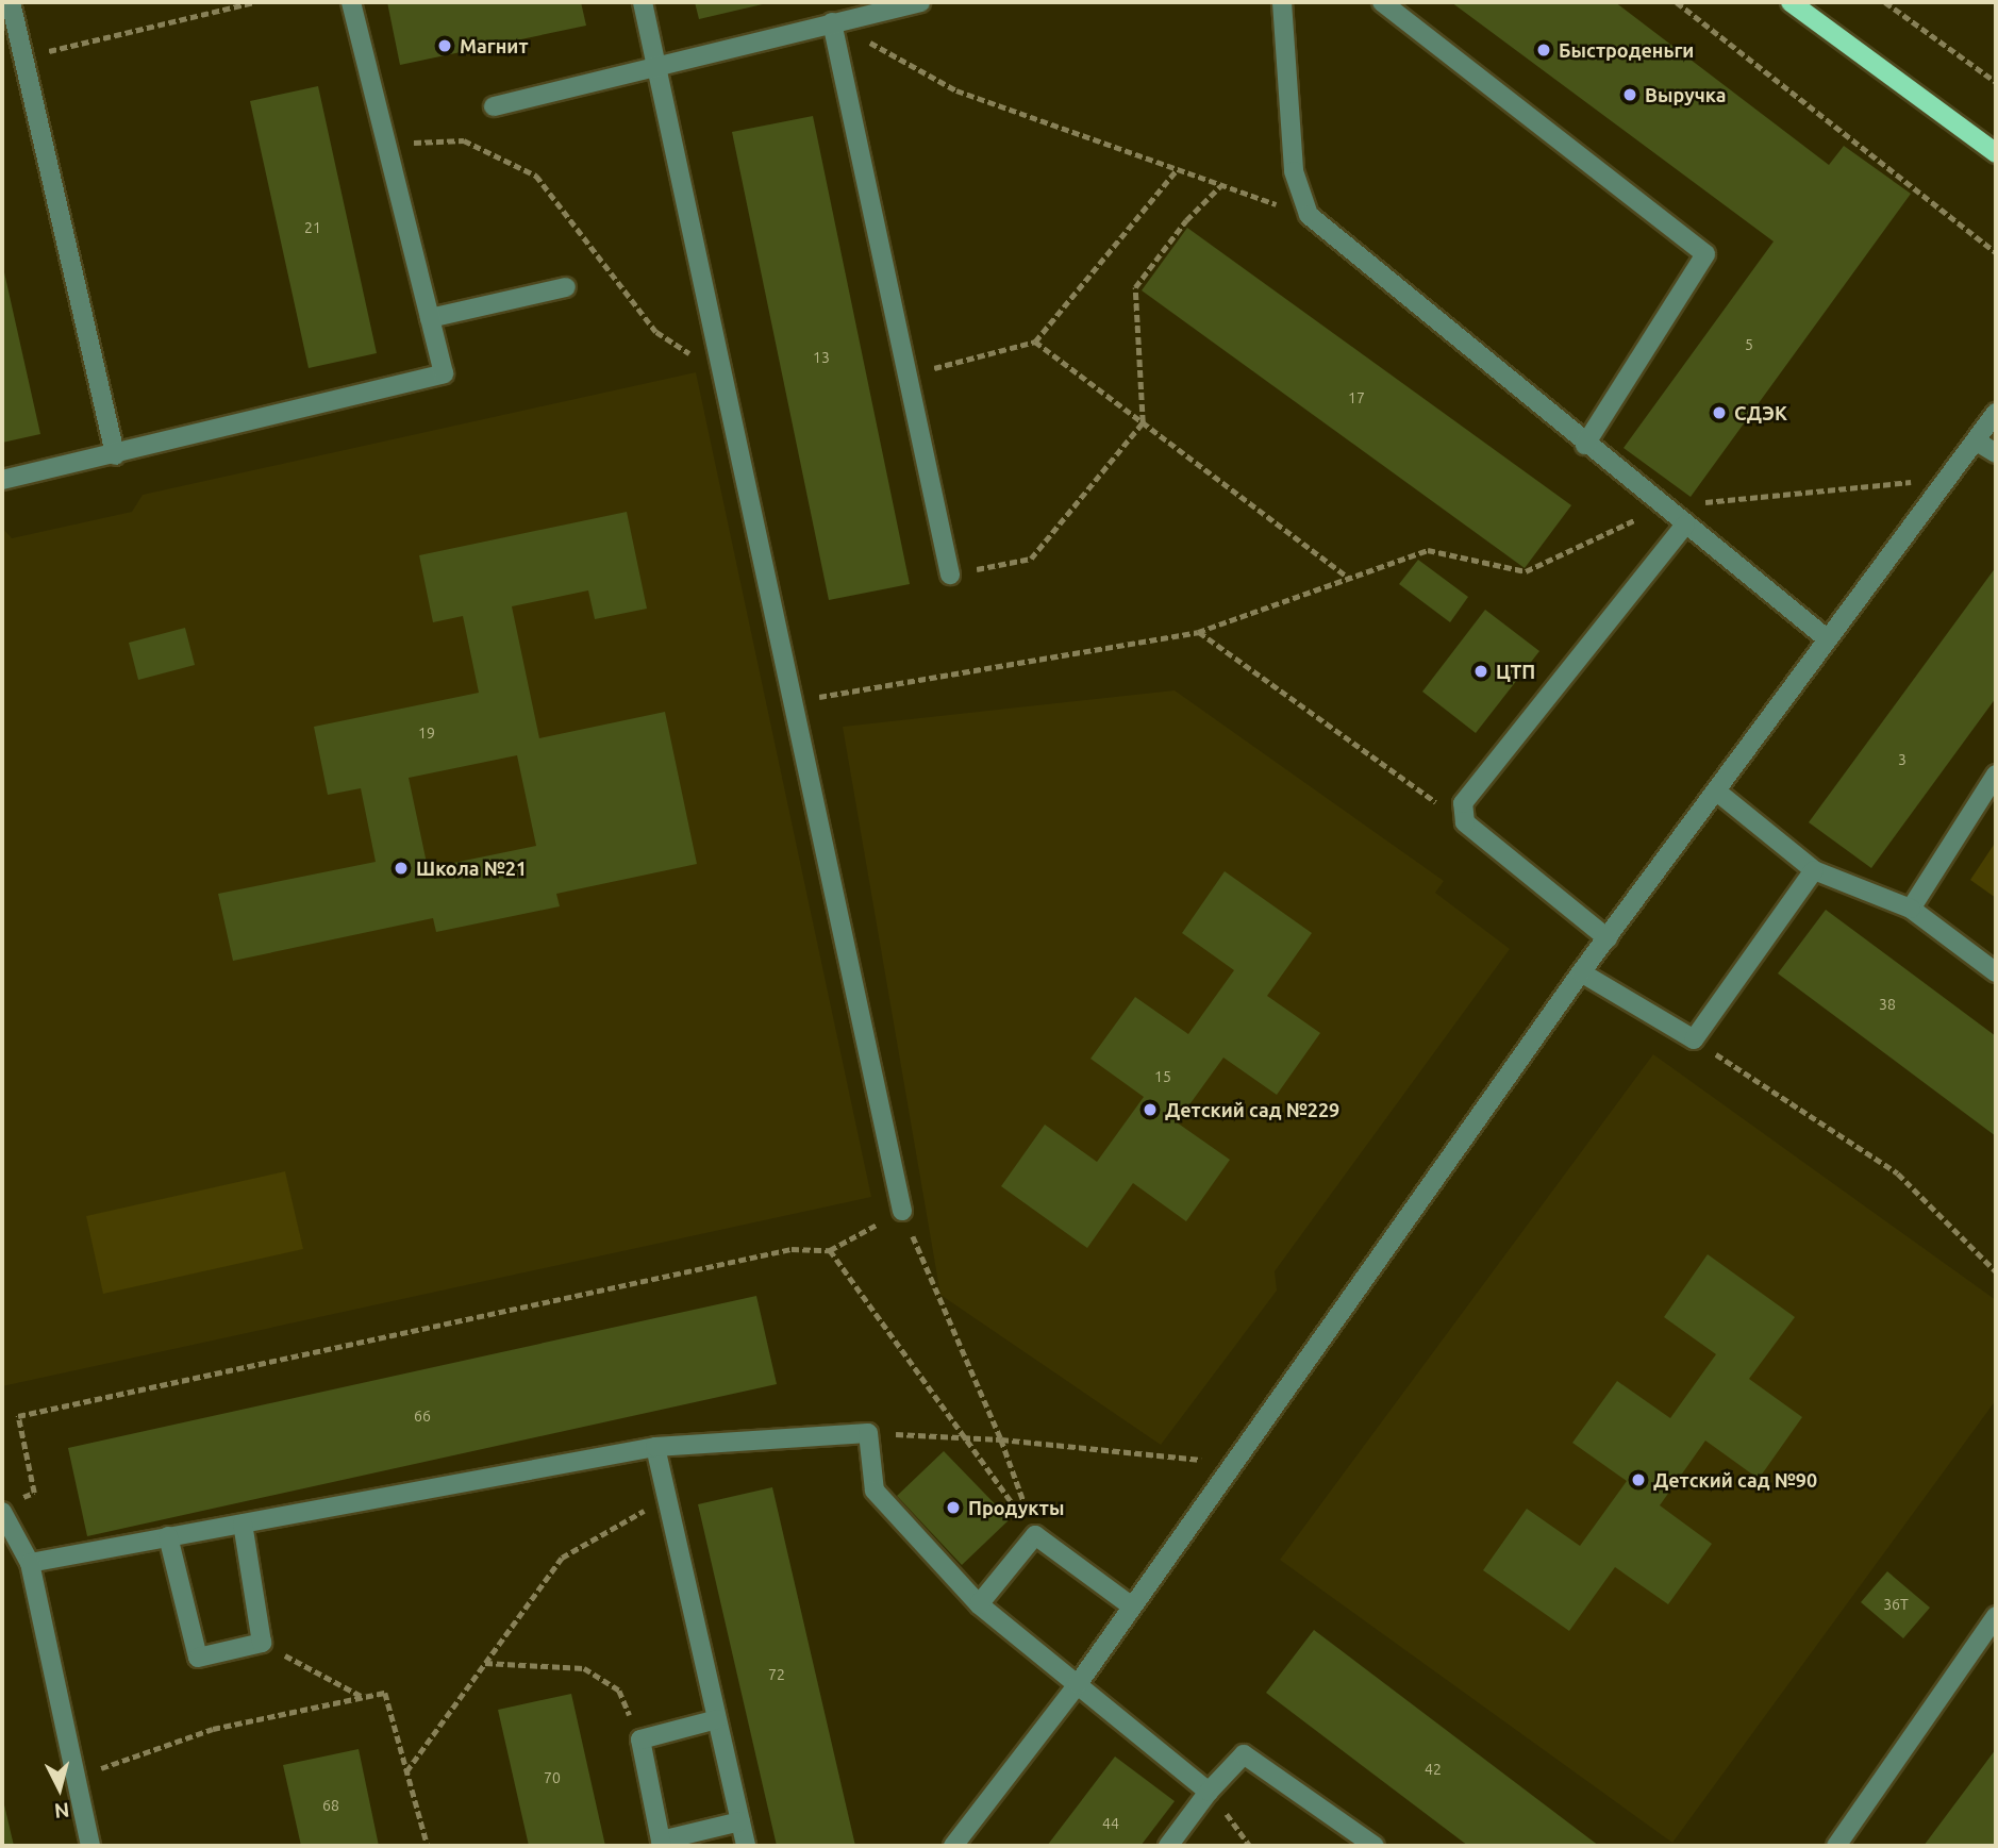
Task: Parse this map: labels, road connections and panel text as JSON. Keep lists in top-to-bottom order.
{
  "places": [
    "Магнит",
    "Быстроденьги",
    "Выручка",
    "СДЭК",
    "ЦТП",
    "Школа №21",
    "Детский сад №229",
    "Детский сад №90",
    "Продукты"
  ],
  "house_numbers": [
    "21",
    "5",
    "13",
    "17",
    "19",
    "3",
    "38",
    "15",
    "66",
    "36Т",
    "72",
    "42",
    "70",
    "68",
    "44"
  ],
  "north": "bottom"
}
